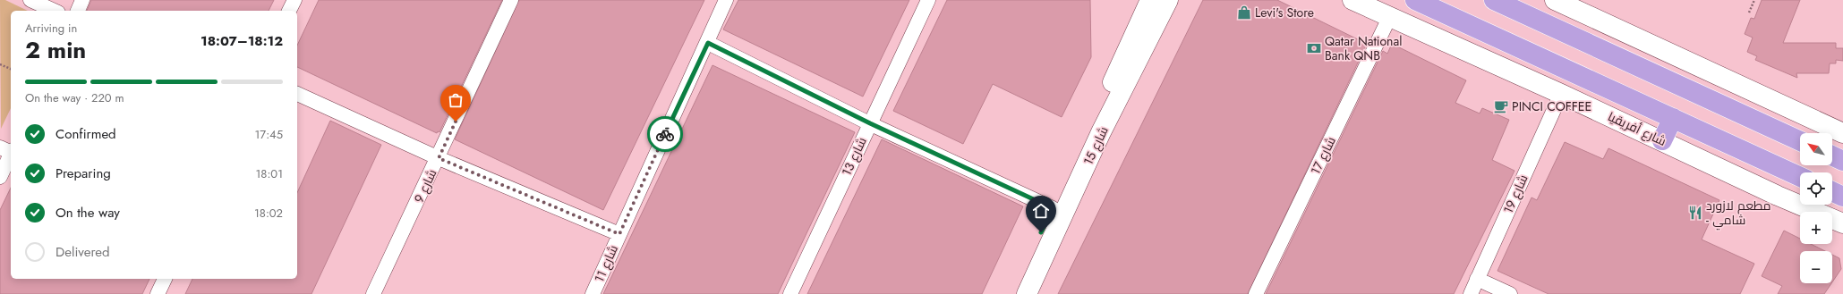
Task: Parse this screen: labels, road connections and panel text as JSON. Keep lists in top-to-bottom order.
{
  "streets": {
    "highway": ["شارع أفريقيا"],
    "street": [
      "شارع 15",
      "شارع 17",
      "شارع 13",
      "شارع 9",
      "شارع 19",
      "شارع 11"
    ]
  },
  "crossings": [
    ["شارع أفريقيا", "شارع 17"],
    ["شارع أفريقيا", "شارع 19"]
  ],
  "places": {
    "shop": ["Levi's Store"],
    "bank": ["Qatar National Bank QNB"],
    "cafe": ["PINCI COFFEE"],
    "restaurant": ["مطعم لازورد - شامي"]
  },
  "north": "top left",
  "page": {
    "heading": ["2 min", "Arriving in", "18:07–18:12"],
    "bar": "On the way · 220 m",
    "list": [
      ["Confirmed", "17:45"],
      ["Preparing", "18:01"],
      ["On the way", "18:02"],
      "Delivered"
    ],
    "map_buttons": ["+", "−"]
  }
}
